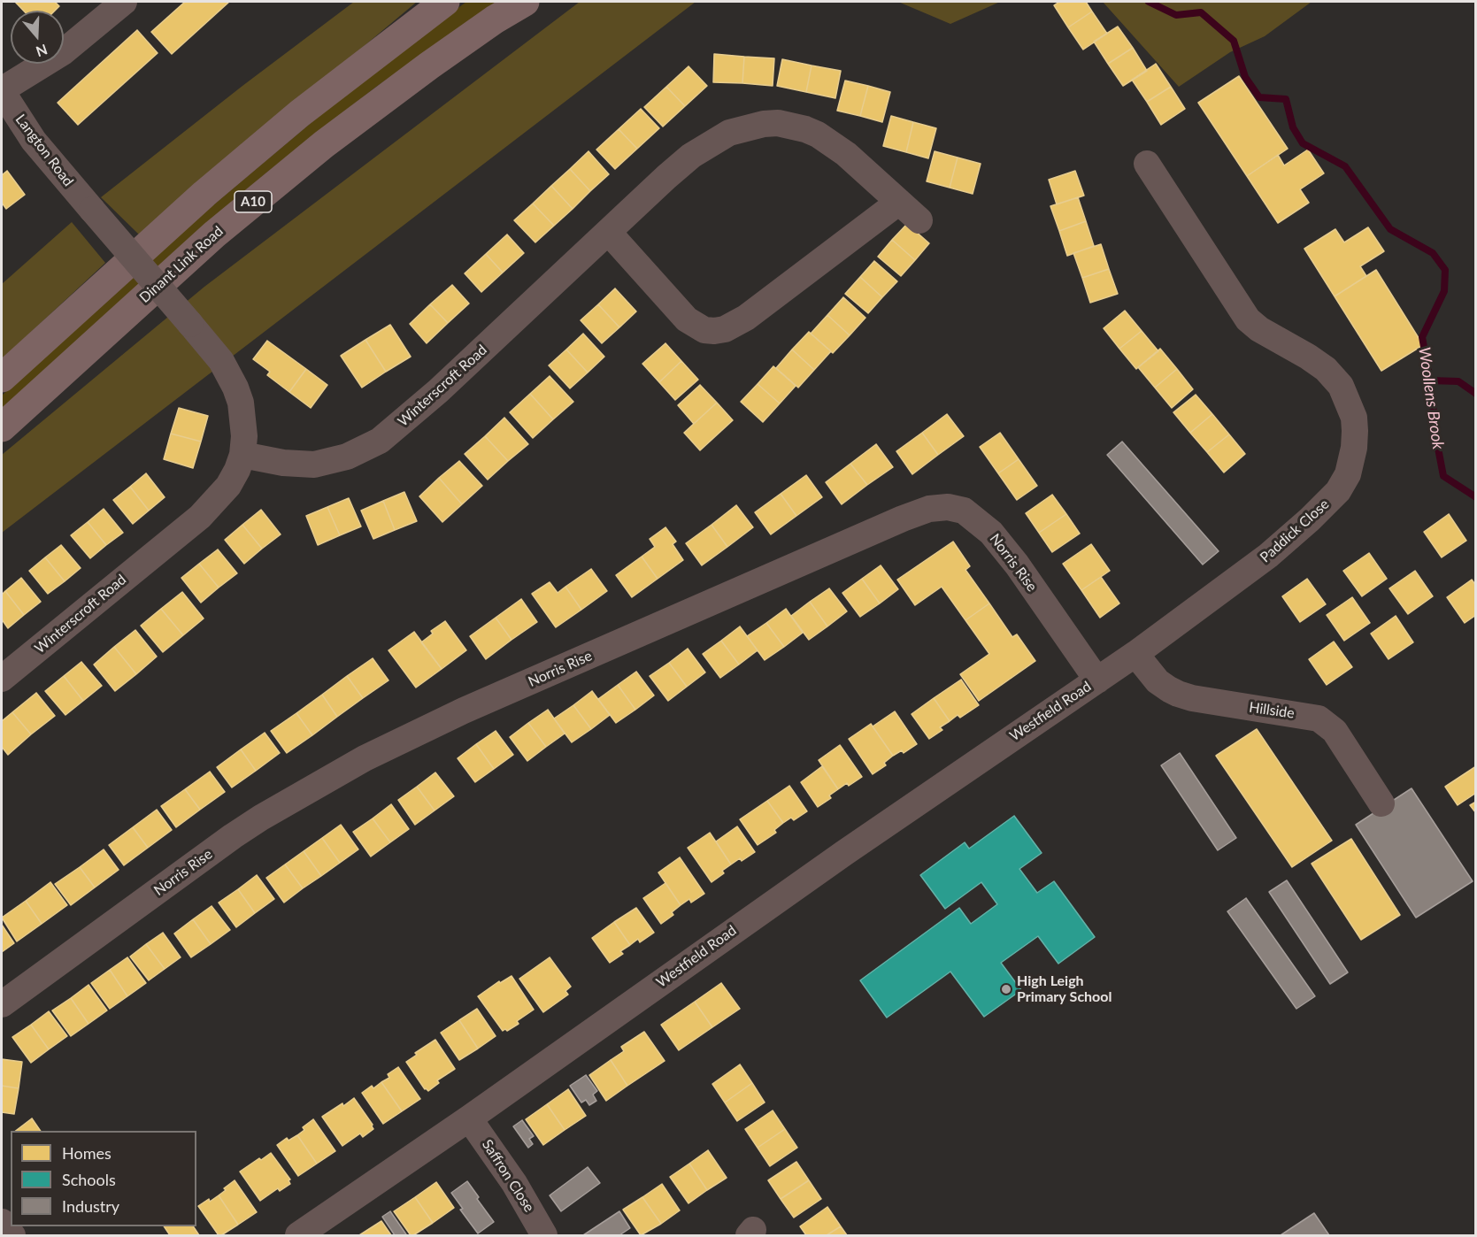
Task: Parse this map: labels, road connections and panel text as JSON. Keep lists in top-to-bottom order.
{
  "streets": {
    "main road": ["A10", "Dinant Link Road"],
    "street": [
      "Langton Road",
      "Winterscroft Road",
      "Paddick Close",
      "Norris Rise",
      "Hillside",
      "Westfield Road",
      "Saffron Close"
    ]
  },
  "crossings": [
    ["Langton Road", "Winterscroft Road"],
    ["Paddick Close", "Norris Rise"],
    ["Paddick Close", "Hillside"],
    ["Paddick Close", "Westfield Road"],
    ["Norris Rise", "Westfield Road"],
    ["Westfield Road", "Saffron Close"]
  ],
  "water": ["Woollens Brook"],
  "places": ["High Leigh Primary School"],
  "legend": ["Homes", "Schools", "Industry"],
  "north": "bottom"
}
